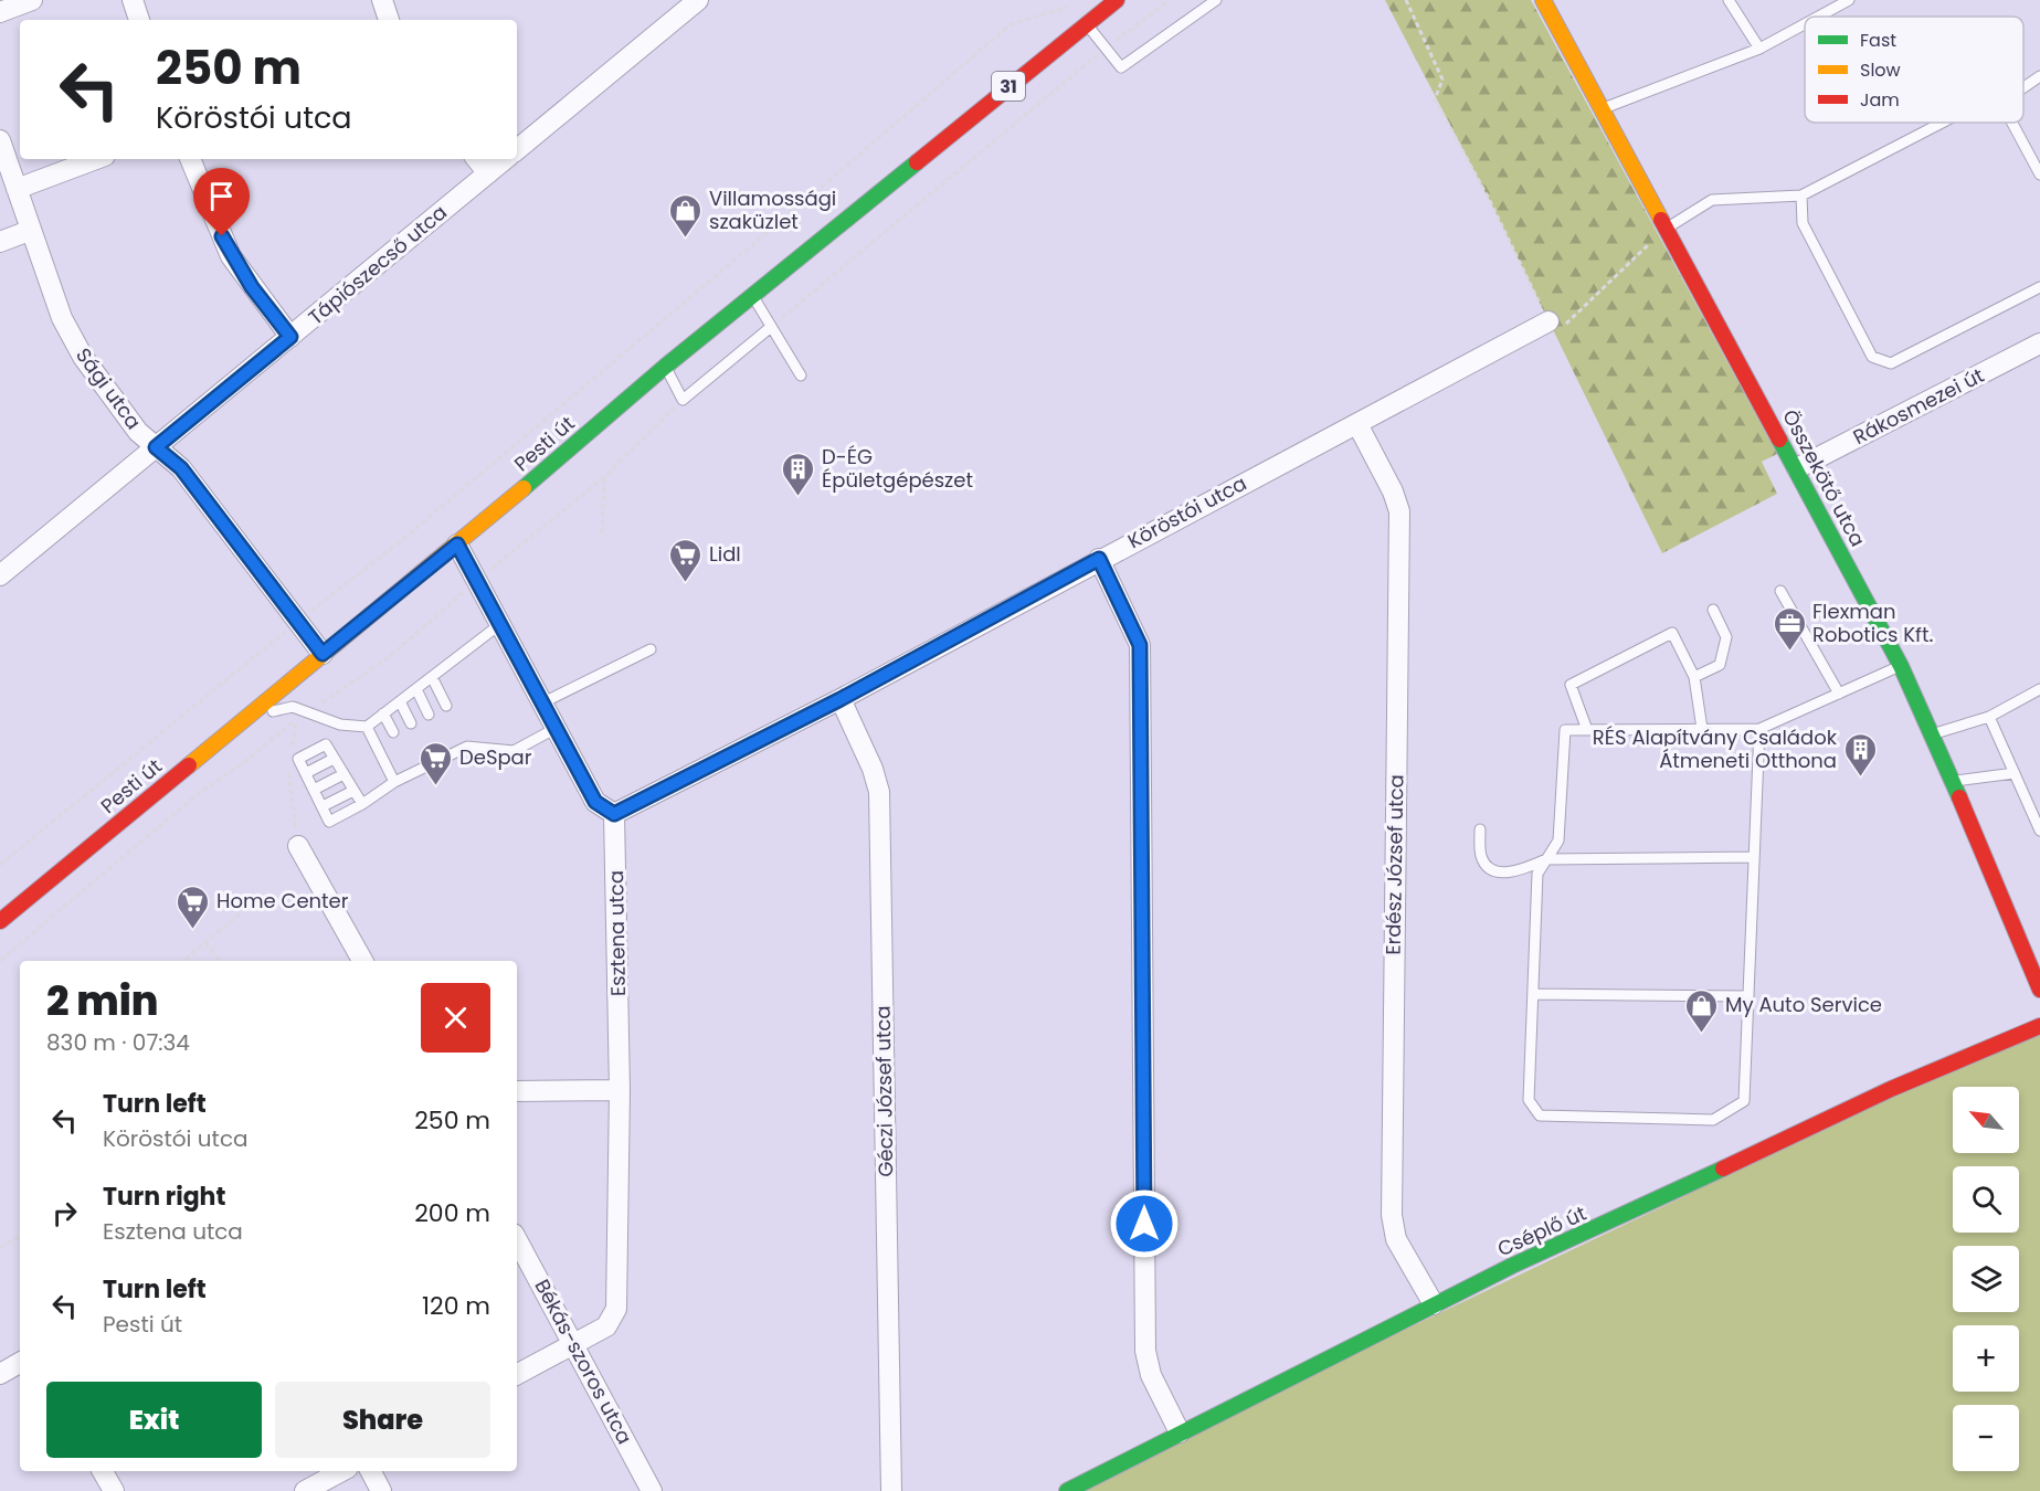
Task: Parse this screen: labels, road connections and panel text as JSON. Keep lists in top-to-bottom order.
{
  "streets": {
    "street": [
      "31",
      "Tápiószecső utca",
      "Sági utca",
      "Rákosmezei út",
      "Pesti út",
      "Összekötő utca",
      "Köröstói utca",
      "Erdész József utca",
      "Esztena utca",
      "Géczi József utca",
      "Cséplő út",
      "Békás-szoros utca"
    ]
  },
  "crossings": [
    ["Tápiószecső utca", "Sági utca"],
    ["Sági utca", "Pesti út"],
    ["Rákosmezei út", "Összekötő utca"],
    ["Köröstói utca", "Erdész József utca"],
    ["Köröstói utca", "Esztena utca"],
    ["Köröstói utca", "Géczi József utca"],
    ["Erdész József utca", "Cséplő út"],
    ["Esztena utca", "Békás-szoros utca"]
  ],
  "places": {
    "shop": ["Villamossági szaküzlet", "My Auto Service"],
    "building": ["D-ÉG Épületgépészet", "RÉS Alapítvány Családok Átmeneti Otthona"],
    "supermarket": ["Lidl", "DeSpar", "Home Center"],
    "office": ["Flexman Robotics Kft."]
  },
  "legend": ["Fast", "Slow", "Jam"],
  "north": "top left",
  "page": {
    "turn": ["250 m", "Köröstói utca"],
    "heading": ["2 min", "830 m · 07:34"],
    "list": [
      {
        "name": "Turn left",
        "note": "Köröstói utca",
        "value": "250 m"
      },
      {
        "name": "Turn right",
        "note": "Esztena utca",
        "value": "200 m"
      },
      {
        "name": "Turn left",
        "note": "Pesti út",
        "value": "120 m"
      }
    ],
    "map_buttons": ["+", "−"],
    "buttons": ["Exit", "Share"]
  }
}
